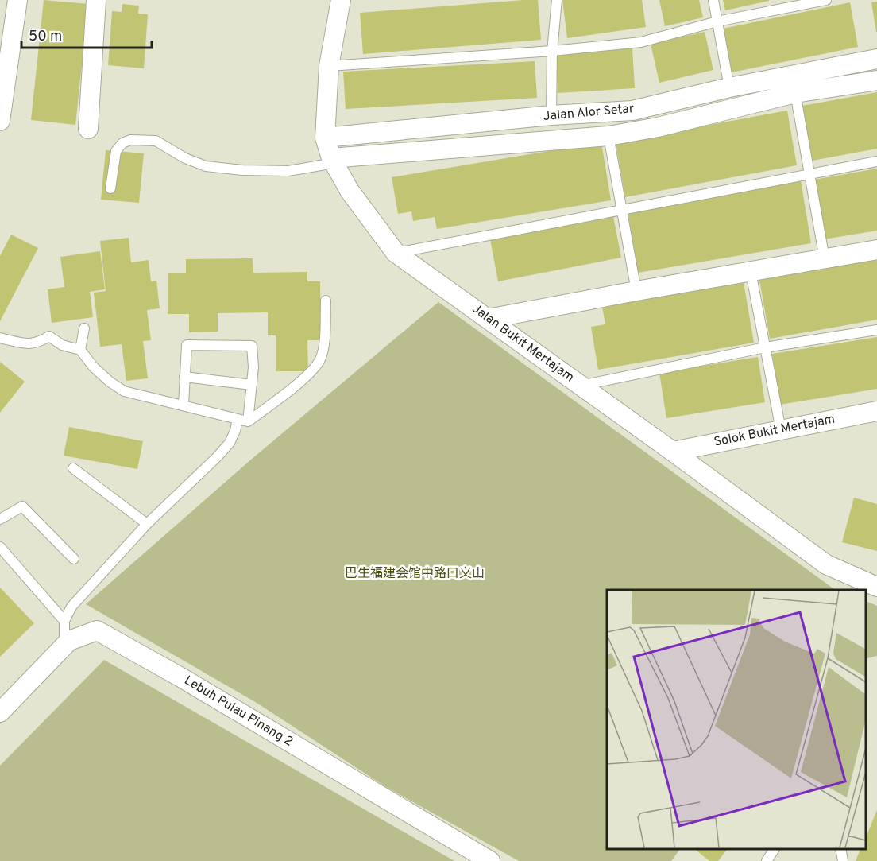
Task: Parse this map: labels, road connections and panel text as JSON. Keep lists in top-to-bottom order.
{
  "streets": {
    "street": [
      "Jalan Alor Setar",
      "Jalan Bukit Mertajam",
      "Solok Bukit Mertajam",
      "Lebuh Pulau Pinang 2"
    ]
  },
  "crossings": [
    ["Jalan Alor Setar", "Jalan Bukit Mertajam"],
    ["Jalan Bukit Mertajam", "Solok Bukit Mertajam"]
  ],
  "parks": ["巴生福建会馆中路口义山"],
  "scale_bar": "50 m"
}
